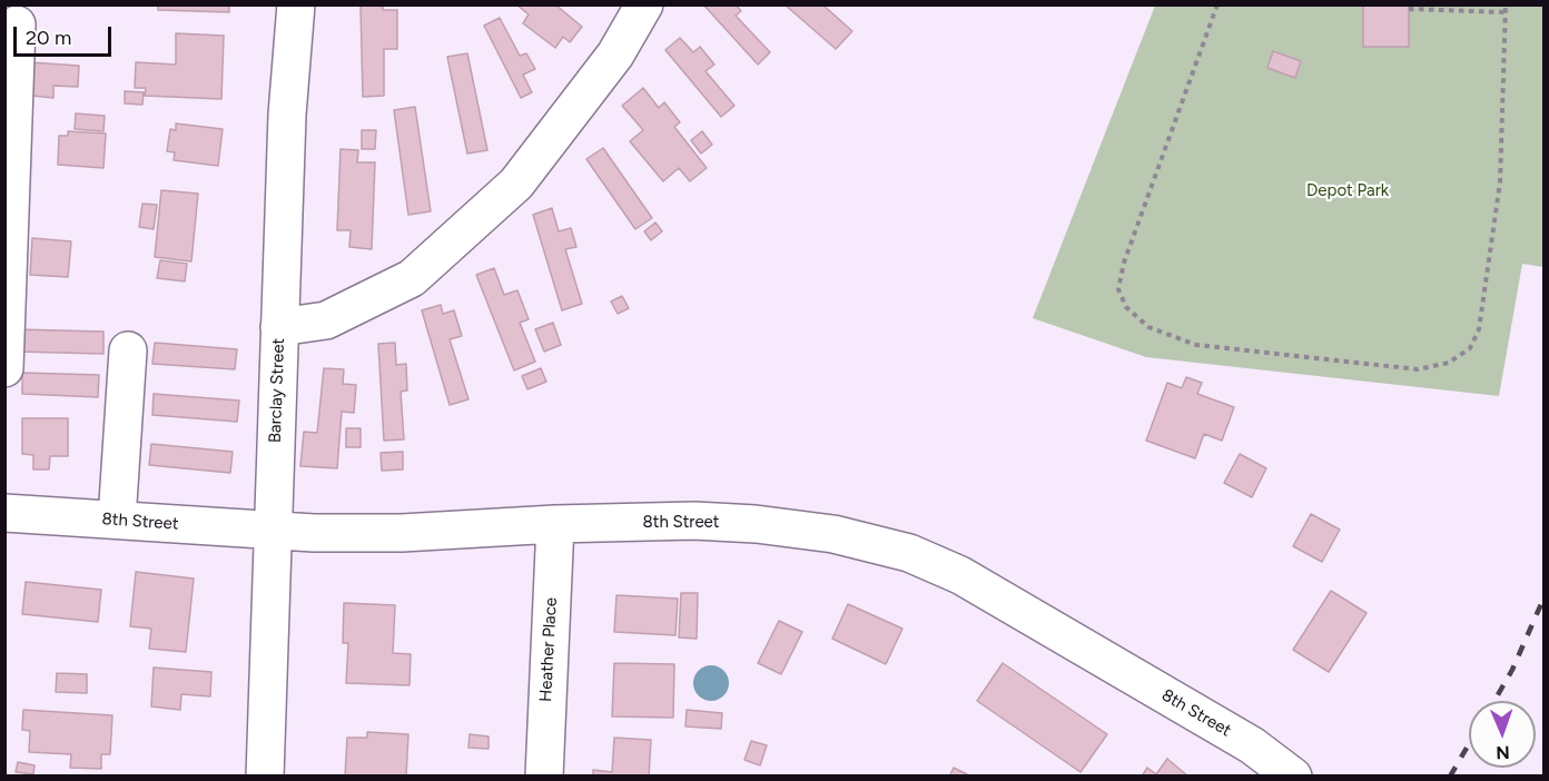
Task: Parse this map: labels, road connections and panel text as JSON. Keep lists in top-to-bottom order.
{
  "streets": {
    "street": ["Barclay Street", "8th Street", "Heather Place"]
  },
  "crossings": [
    ["Barclay Street", "8th Street"],
    ["8th Street", "Heather Place"]
  ],
  "parks": ["Depot Park"],
  "scale_bar": "20 m",
  "north": "bottom"
}
